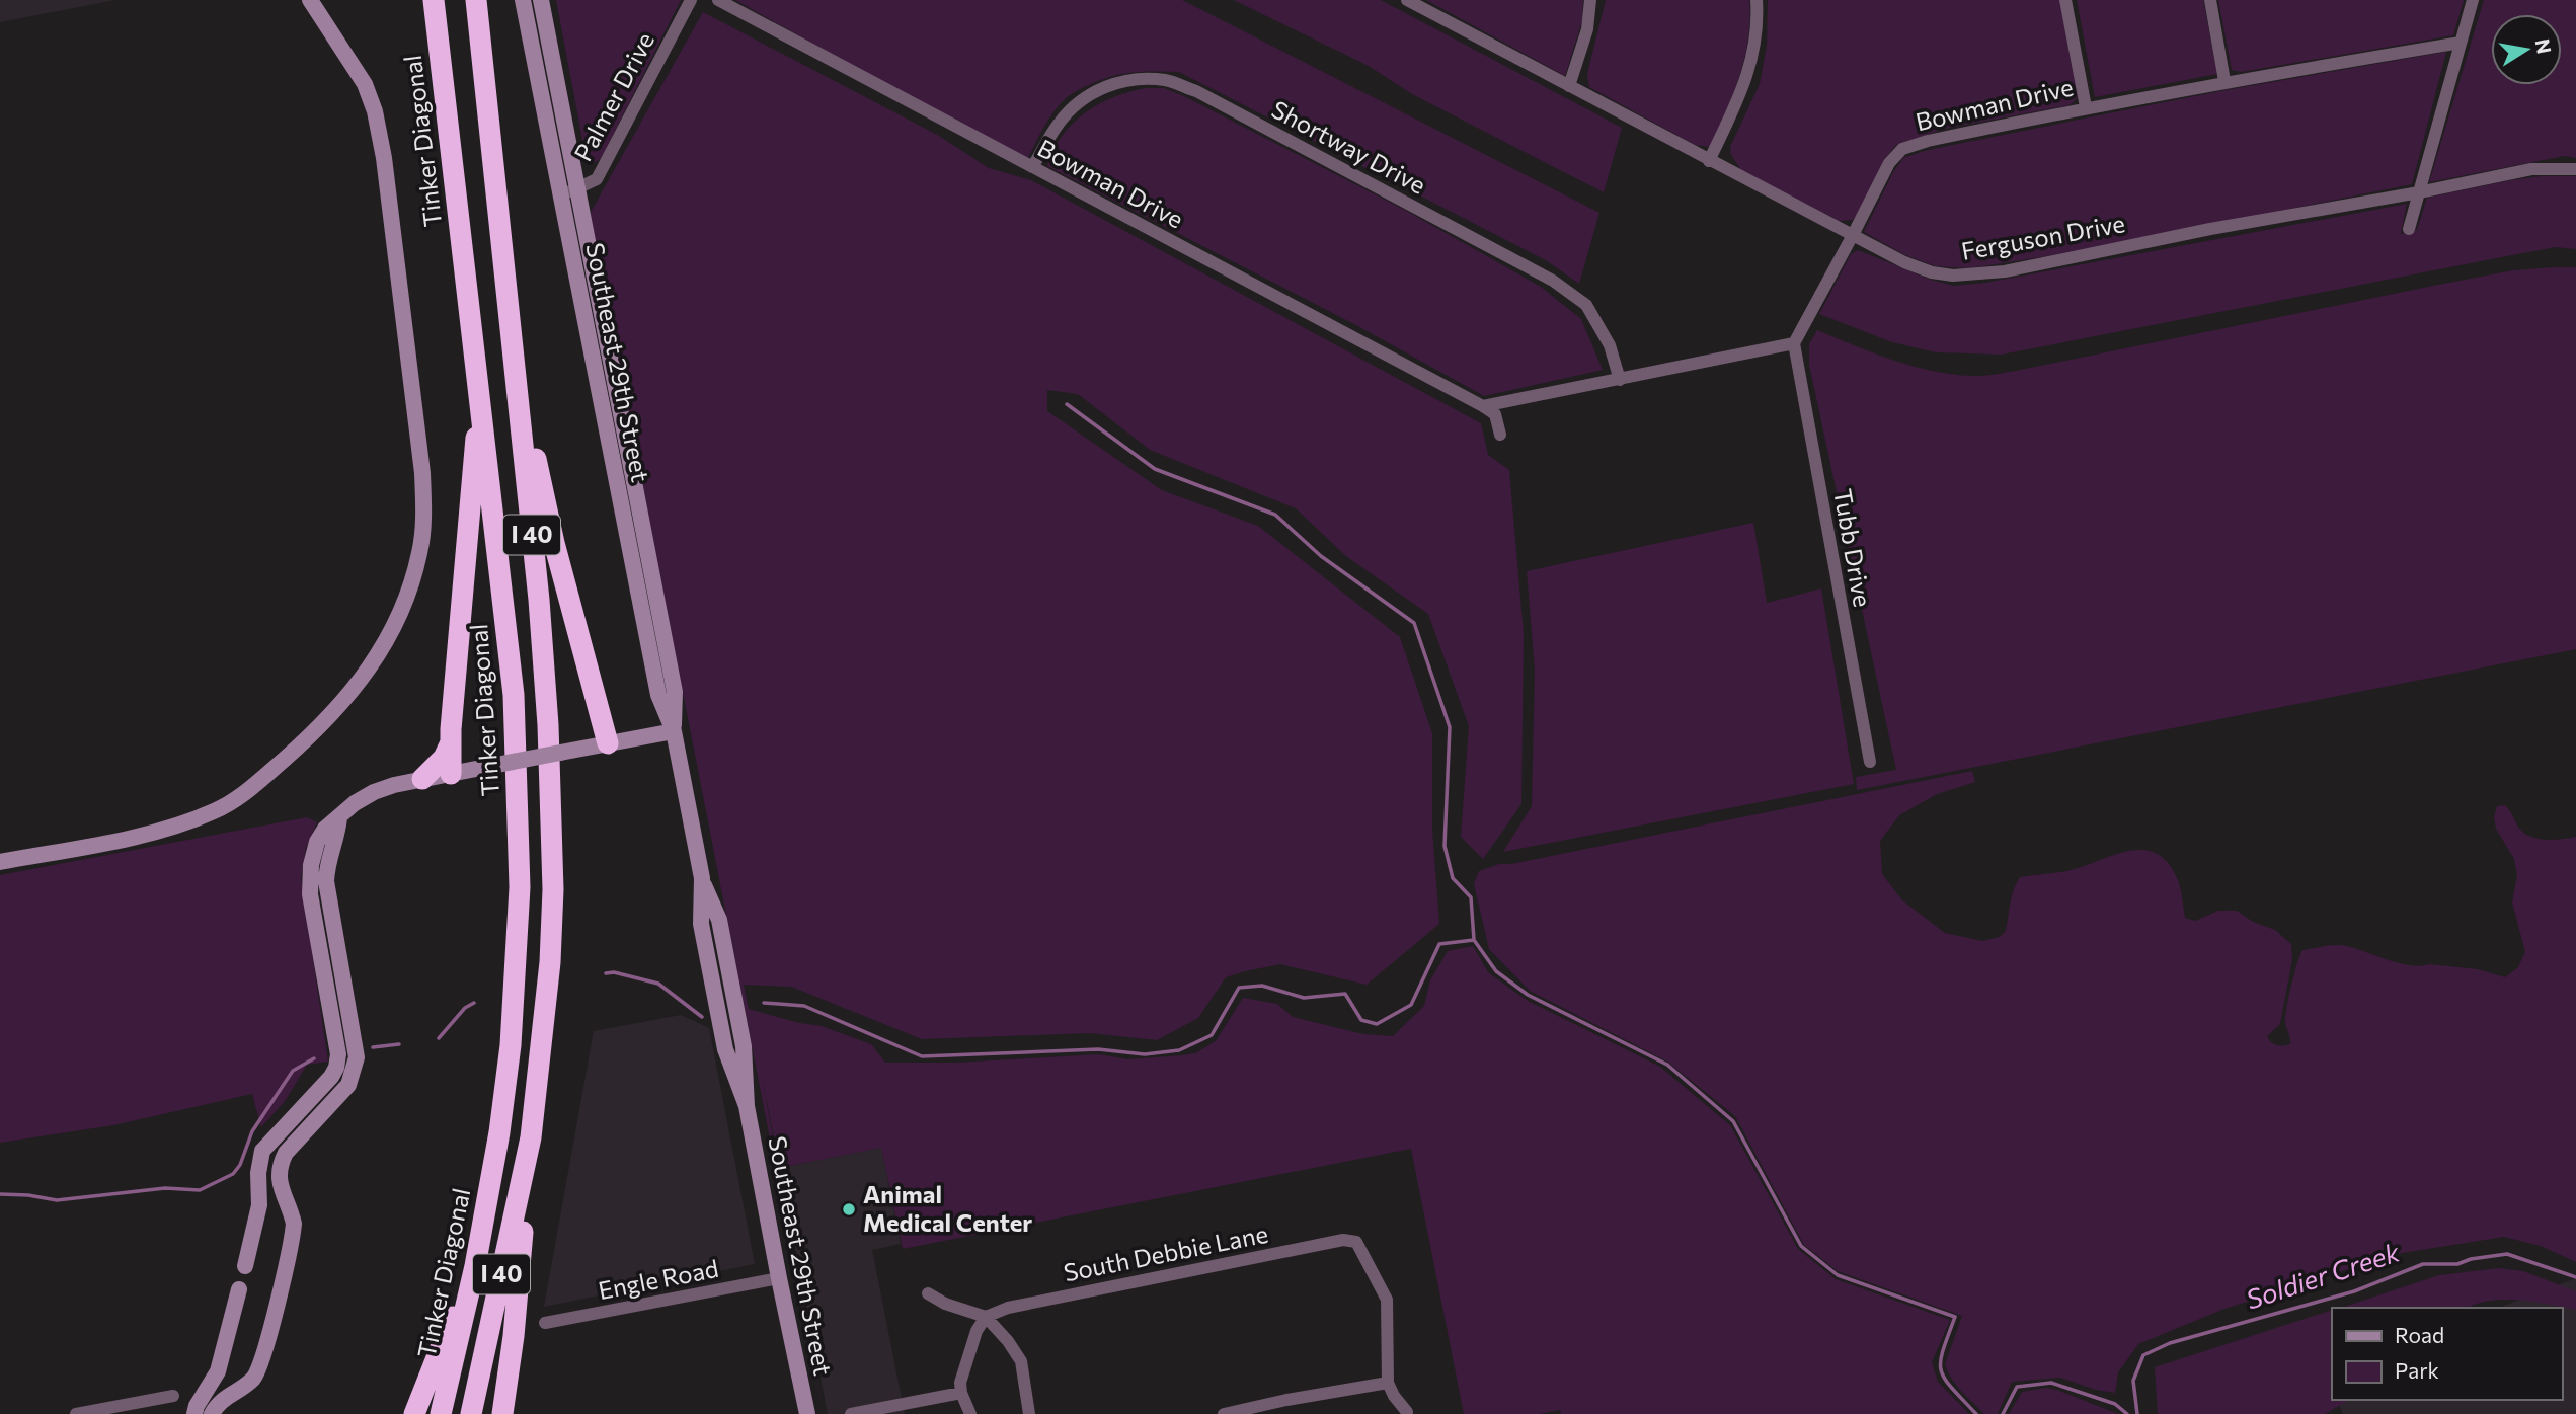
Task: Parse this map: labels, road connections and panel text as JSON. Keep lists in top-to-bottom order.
{
  "streets": {
    "highway": ["Tinker Diagonal", "I 40"],
    "main road": ["Southeast 29th Street"],
    "street": [
      "Palmer Drive",
      "Bowman Drive",
      "Shortway Drive",
      "Ferguson Drive",
      "Tubb Drive",
      "South Debbie Lane",
      "Engle Road"
    ]
  },
  "crossings": [
    ["Palmer Drive", "Southeast 29th Street"],
    ["Bowman Drive", "Shortway Drive"],
    ["Bowman Drive", "Ferguson Drive"],
    ["Bowman Drive", "Tubb Drive"],
    ["Southeast 29th Street", "Engle Road"]
  ],
  "water": ["Soldier Creek"],
  "places": ["Animal Medical Center"],
  "legend": ["Road", "Park"],
  "north": "right"
}
